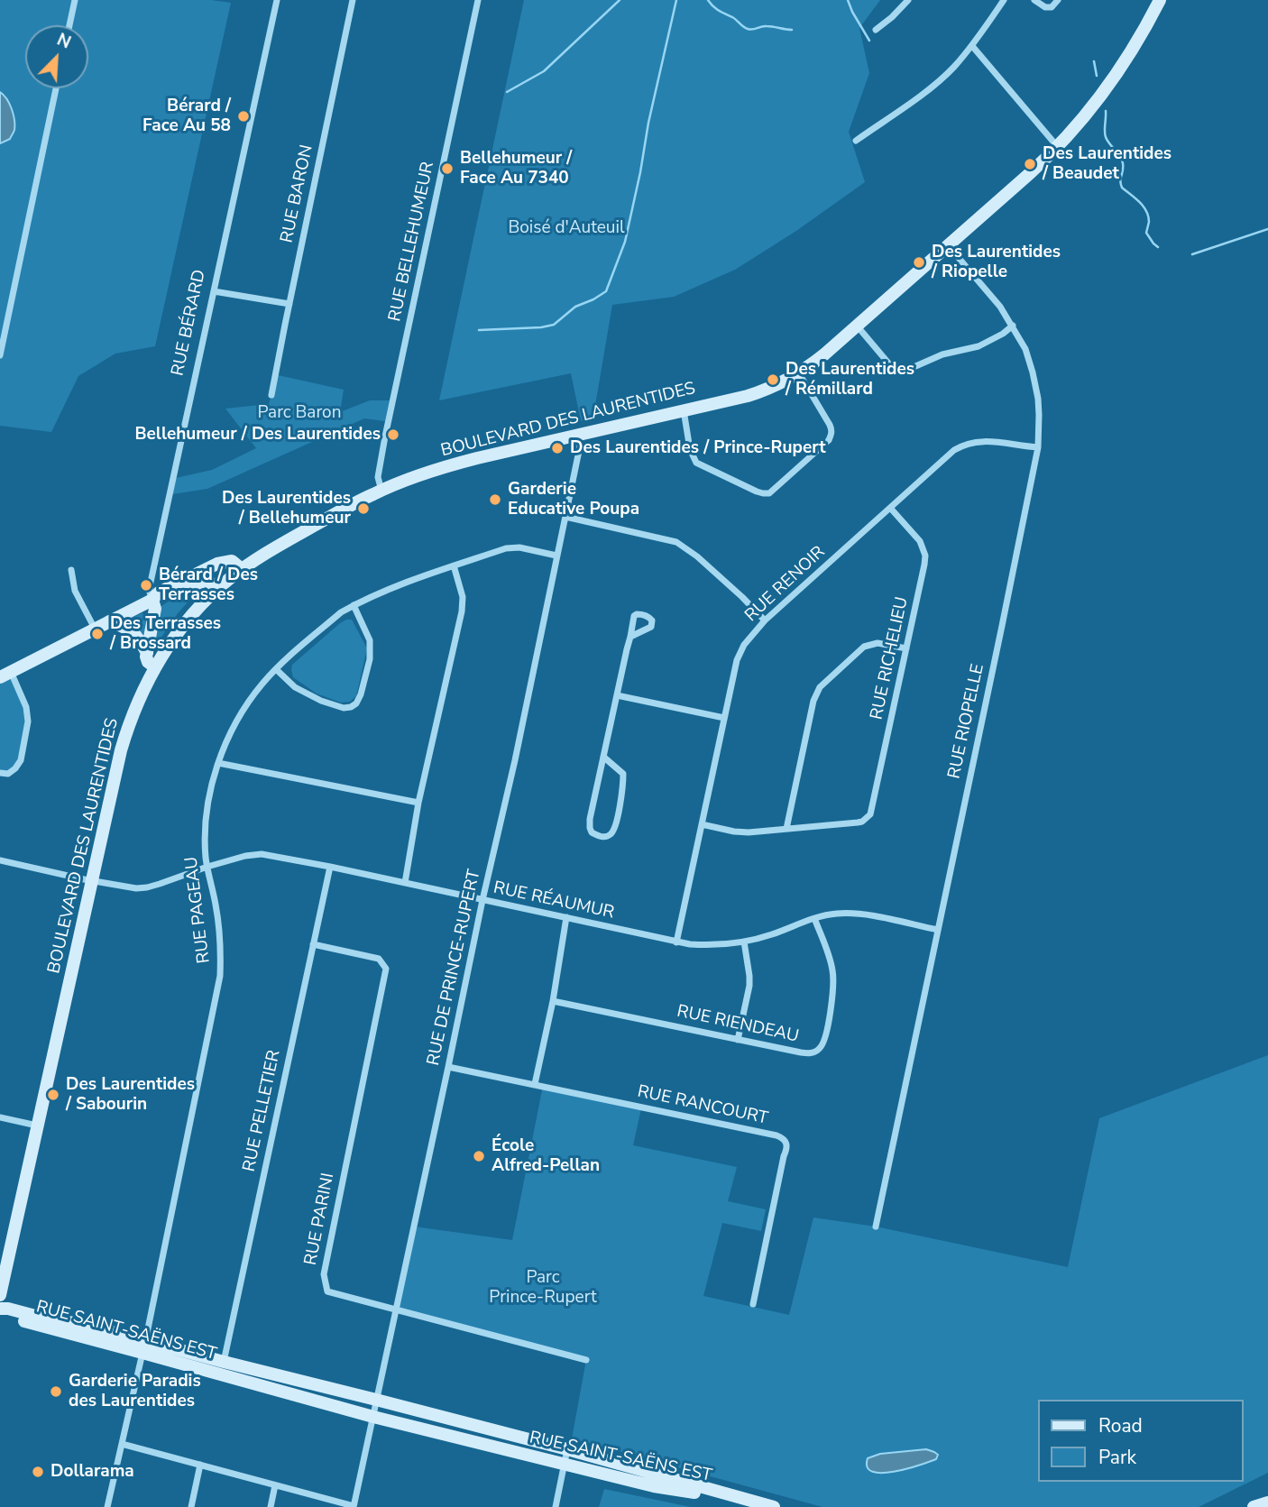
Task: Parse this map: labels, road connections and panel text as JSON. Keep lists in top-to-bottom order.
{
  "streets": {
    "street": [
      "RUE BARON",
      "RUE BELLEHUMEUR",
      "RUE BÉRARD",
      "BOULEVARD DES LAURENTIDES",
      "RUE RENOIR",
      "RUE RICHELIEU",
      "RUE RIOPELLE",
      "RUE RÉAUMUR",
      "RUE PAGEAU",
      "RUE DE PRINCE-RUPERT",
      "RUE RIENDEAU",
      "RUE RANCOURT",
      "RUE PELLETIER",
      "RUE PARINI",
      "RUE SAINT-SAËNS EST"
    ]
  },
  "crossings": [
    ["RUE BELLEHUMEUR", "BOULEVARD DES LAURENTIDES"],
    ["BOULEVARD DES LAURENTIDES", "RUE RIOPELLE"],
    ["BOULEVARD DES LAURENTIDES", "RUE RÉAUMUR"],
    ["BOULEVARD DES LAURENTIDES", "RUE DE PRINCE-RUPERT"],
    ["BOULEVARD DES LAURENTIDES", "RUE SAINT-SAËNS EST"],
    ["RUE RENOIR", "RUE RICHELIEU"],
    ["RUE RENOIR", "RUE RIOPELLE"],
    ["RUE RENOIR", "RUE RÉAUMUR"],
    ["RUE RIOPELLE", "RUE RÉAUMUR"],
    ["RUE RÉAUMUR", "RUE PAGEAU"],
    ["RUE RÉAUMUR", "RUE DE PRINCE-RUPERT"],
    ["RUE RÉAUMUR", "RUE RIENDEAU"],
    ["RUE RÉAUMUR", "RUE PELLETIER"],
    ["RUE PAGEAU", "RUE DE PRINCE-RUPERT"],
    ["RUE PAGEAU", "RUE SAINT-SAËNS EST"],
    ["RUE DE PRINCE-RUPERT", "RUE RANCOURT"],
    ["RUE DE PRINCE-RUPERT", "RUE PARINI"],
    ["RUE DE PRINCE-RUPERT", "RUE SAINT-SAËNS EST"],
    ["RUE PELLETIER", "RUE PARINI"],
    ["RUE PELLETIER", "RUE SAINT-SAËNS EST"]
  ],
  "parks": ["Boisé d'Auteuil", "Parc Baron", "Parc Prince-Rupert"],
  "places": [
    "Bérard / Face Au 58",
    "Des Laurentides / Beaudet",
    "Bellehumeur / Face Au 7340",
    "Des Laurentides / Riopelle",
    "Des Laurentides / Rémillard",
    "Bellehumeur / Des Laurentides",
    "Des Laurentides / Prince-Rupert",
    "Garderie Educative Poupa",
    "Des Laurentides / Bellehumeur",
    "Bérard / Des Terrasses",
    "Des Terrasses / Brossard",
    "Des Laurentides / Sabourin",
    "École Alfred-Pellan",
    "Garderie Paradis des Laurentides",
    "Dollarama"
  ],
  "legend": ["Road", "Park"],
  "north": "top right"
}
